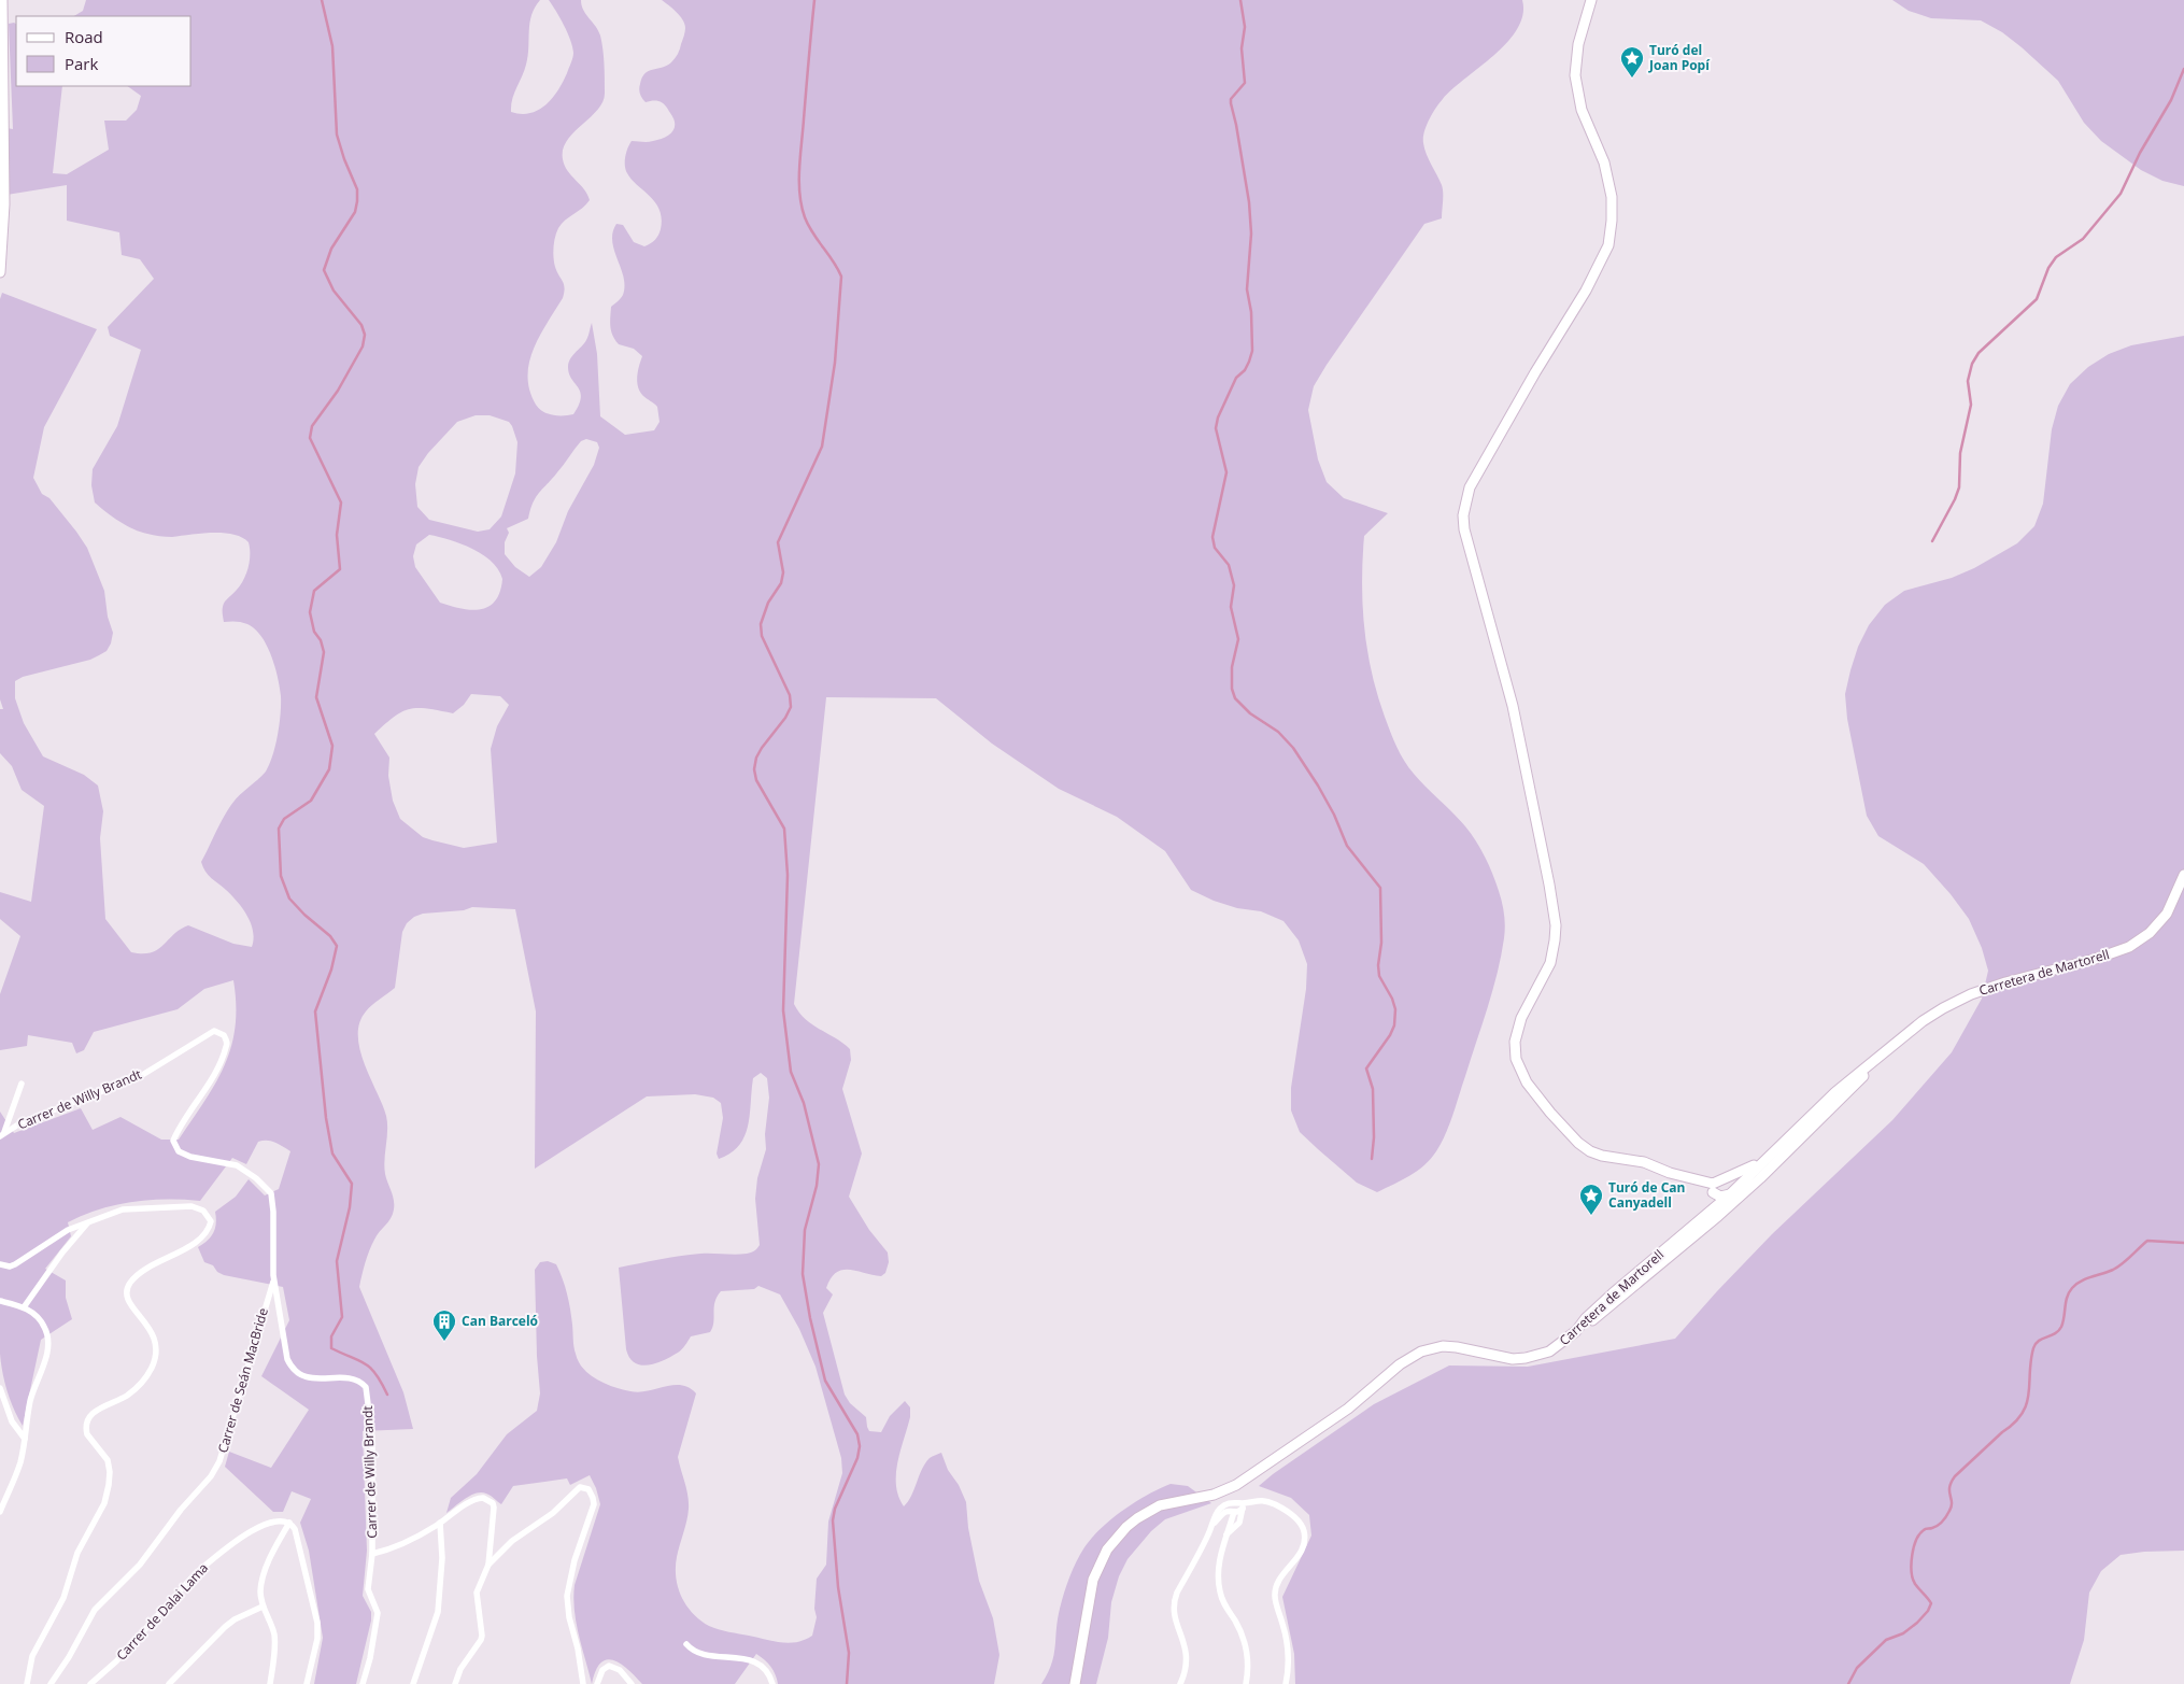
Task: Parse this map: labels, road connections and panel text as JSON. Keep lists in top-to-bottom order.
{
  "streets": {
    "main road": ["Carretera de Martorell"],
    "street": ["Carrer de Willy Brandt", "Carrer de Seán MacBride", "Carrer de Dalai Lama"]
  },
  "crossings": [
    ["Carrer de Willy Brandt", "Carrer de Seán MacBride"]
  ],
  "places": {
    "place": ["Turó del Joan Popí", "Turó de Can Canyadell"],
    "building": ["Can Barceló"]
  },
  "legend": ["Road", "Park"]
}
